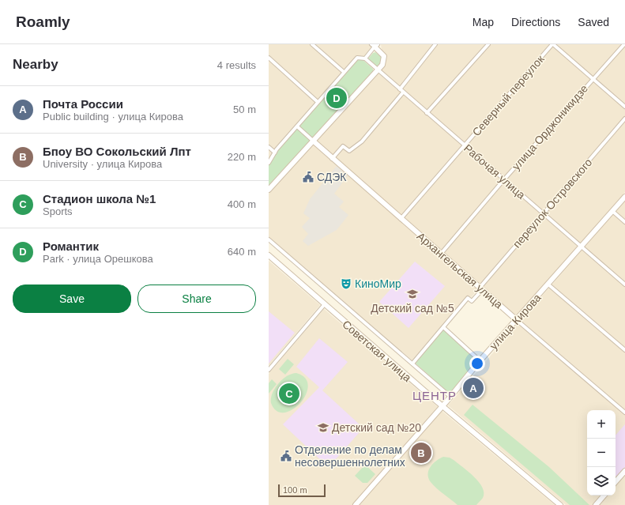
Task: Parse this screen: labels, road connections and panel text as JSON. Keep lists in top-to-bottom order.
{
  "streets": {
    "main road": ["Архангельская улица", "улица Кирова", "Советская улица"],
    "street": [
      "Северный переулок",
      "улица Орджоникидзе",
      "Рабочая улица",
      "переулок Островского"
    ]
  },
  "crossings": [
    ["Северный переулок", "Рабочая улица"],
    ["Северный переулок", "Архангельская улица"],
    ["улица Орджоникидзе", "Рабочая улица"],
    ["улица Орджоникидзе", "Архангельская улица"],
    ["Рабочая улица", "переулок Островского"],
    ["Рабочая улица", "улица Кирова"],
    ["переулок Островского", "Архангельская улица"],
    ["Архангельская улица", "улица Кирова"],
    ["улица Кирова", "Советская улица"]
  ],
  "districts": ["ЦЕНТР"],
  "places": {
    "public building": ["СДЭК", "Отделение по делам несовершеннолетних"],
    "theatre": ["КиноМир"],
    "school or university": ["Детский сад №5", "Детский сад №20"]
  },
  "scale_bar": "100 m",
  "page": {
    "header": "Roamly",
    "nav": ["Map", "Directions", "Saved"],
    "heading": ["Nearby", "4 results"],
    "list": [
      {
        "mark": "A",
        "name": "Почта России",
        "note": "Public building · улица Кирова",
        "value": "50 m"
      },
      {
        "mark": "B",
        "name": "Бпоу ВО Сокольский Лпт",
        "note": "University · улица Кирова",
        "value": "220 m"
      },
      {
        "mark": "C",
        "name": "Стадион школа №1",
        "note": "Sports",
        "value": "400 m"
      },
      {
        "mark": "D",
        "name": "Романтик",
        "note": "Park · улица Орешкова",
        "value": "640 m"
      }
    ],
    "pins": [
      "D",
      "A",
      "C",
      "B"
    ],
    "buttons": ["Save", "Share"],
    "map_buttons": ["+", "−"],
    "scale": "100 m"
  }
}
